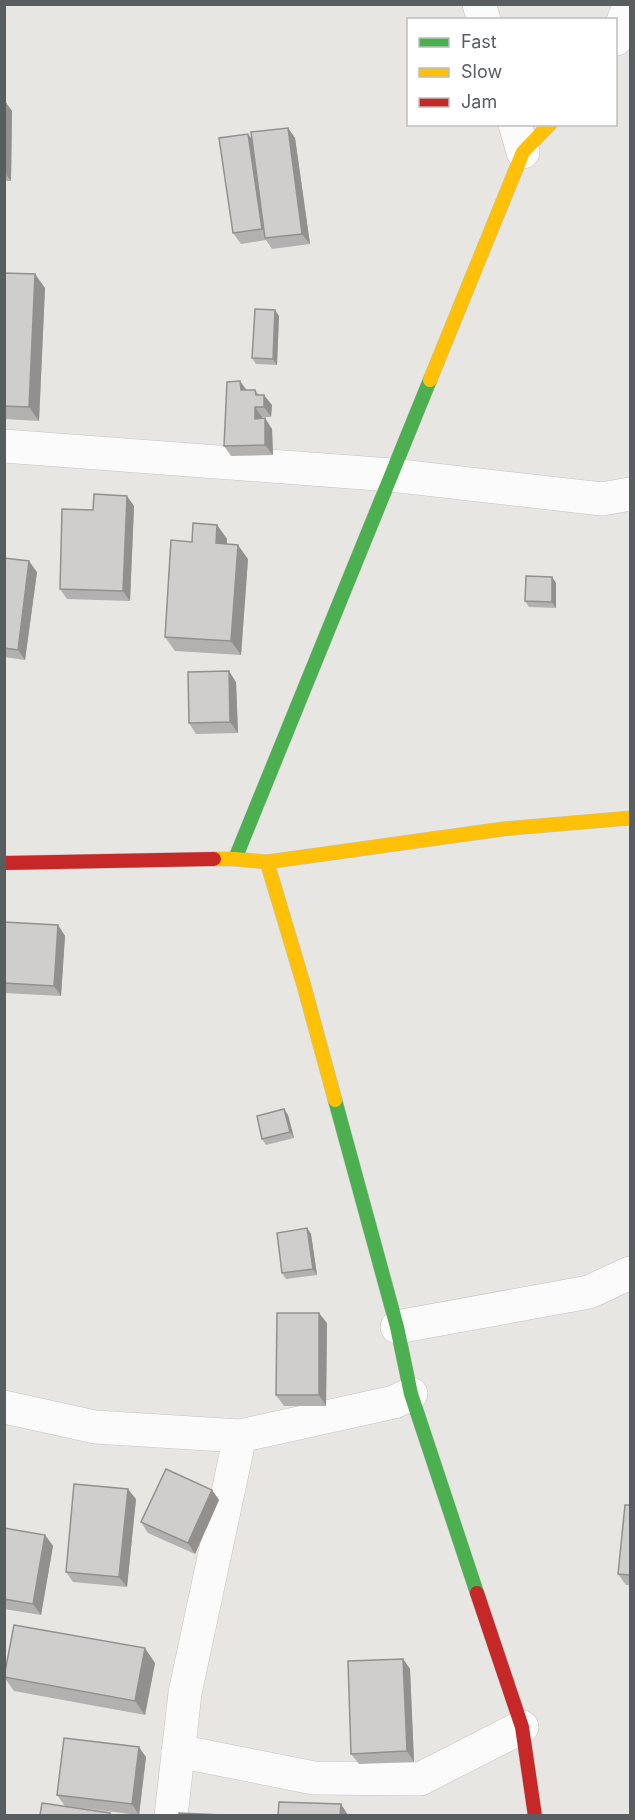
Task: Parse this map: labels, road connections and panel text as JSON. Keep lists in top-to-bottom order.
{
  "legend": ["Fast", "Slow", "Jam"]
}
